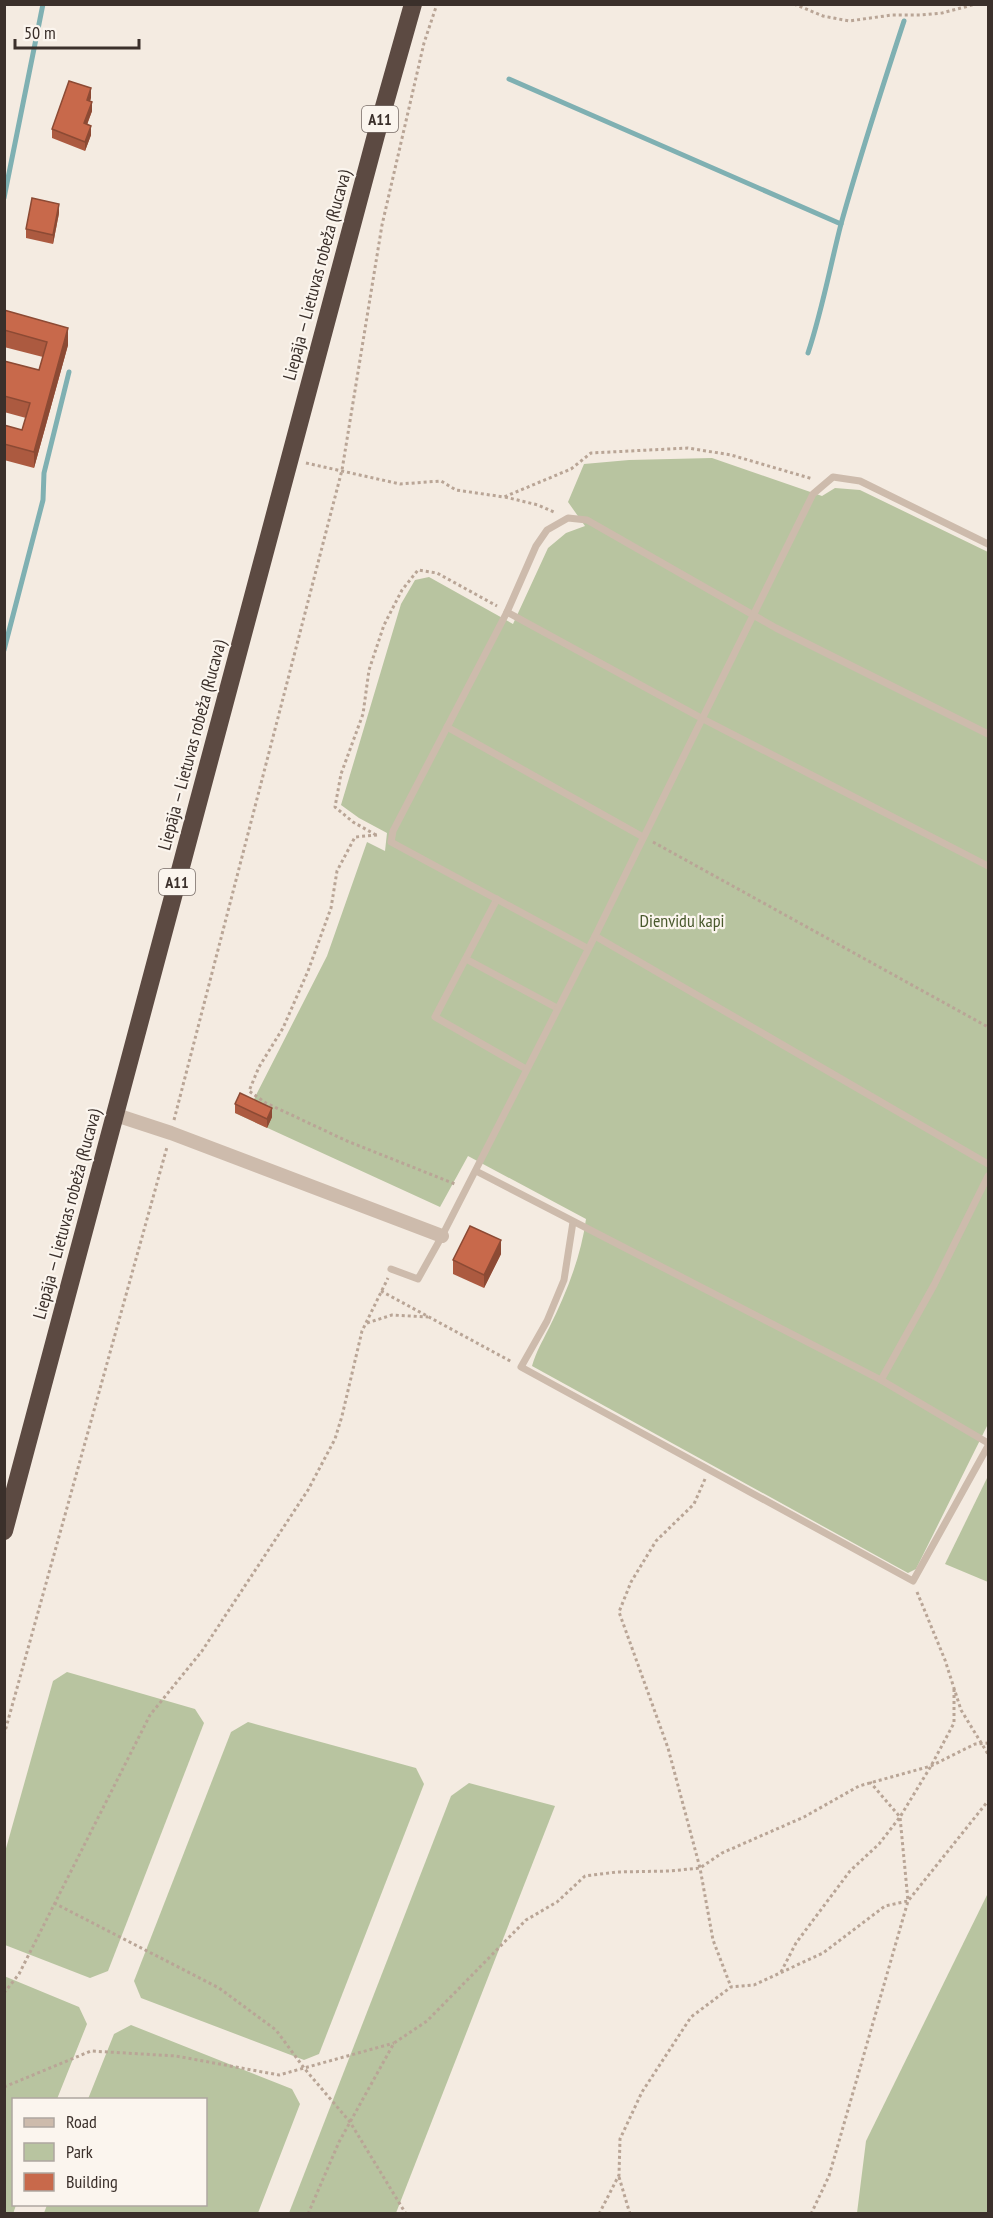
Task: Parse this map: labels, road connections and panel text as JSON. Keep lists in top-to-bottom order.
{
  "streets": {
    "highway": ["A11", "Liepāja — Lietuvas robeža (Rucava)"]
  },
  "parks": ["Dienvidu kapi"],
  "legend": ["Road", "Park", "Building"],
  "scale_bar": "50 m"
}
